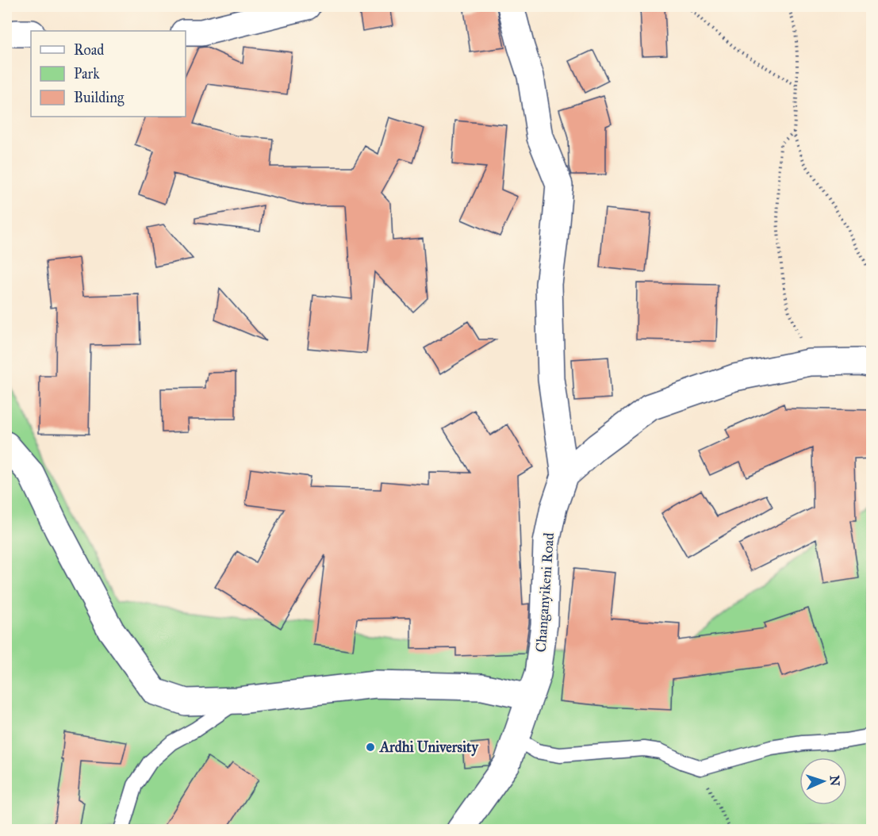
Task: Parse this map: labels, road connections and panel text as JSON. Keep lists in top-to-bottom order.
{
  "streets": {
    "street": ["Changanyikeni Road"]
  },
  "places": ["Ardhi University"],
  "legend": ["Road", "Park", "Building"],
  "north": "right"
}
